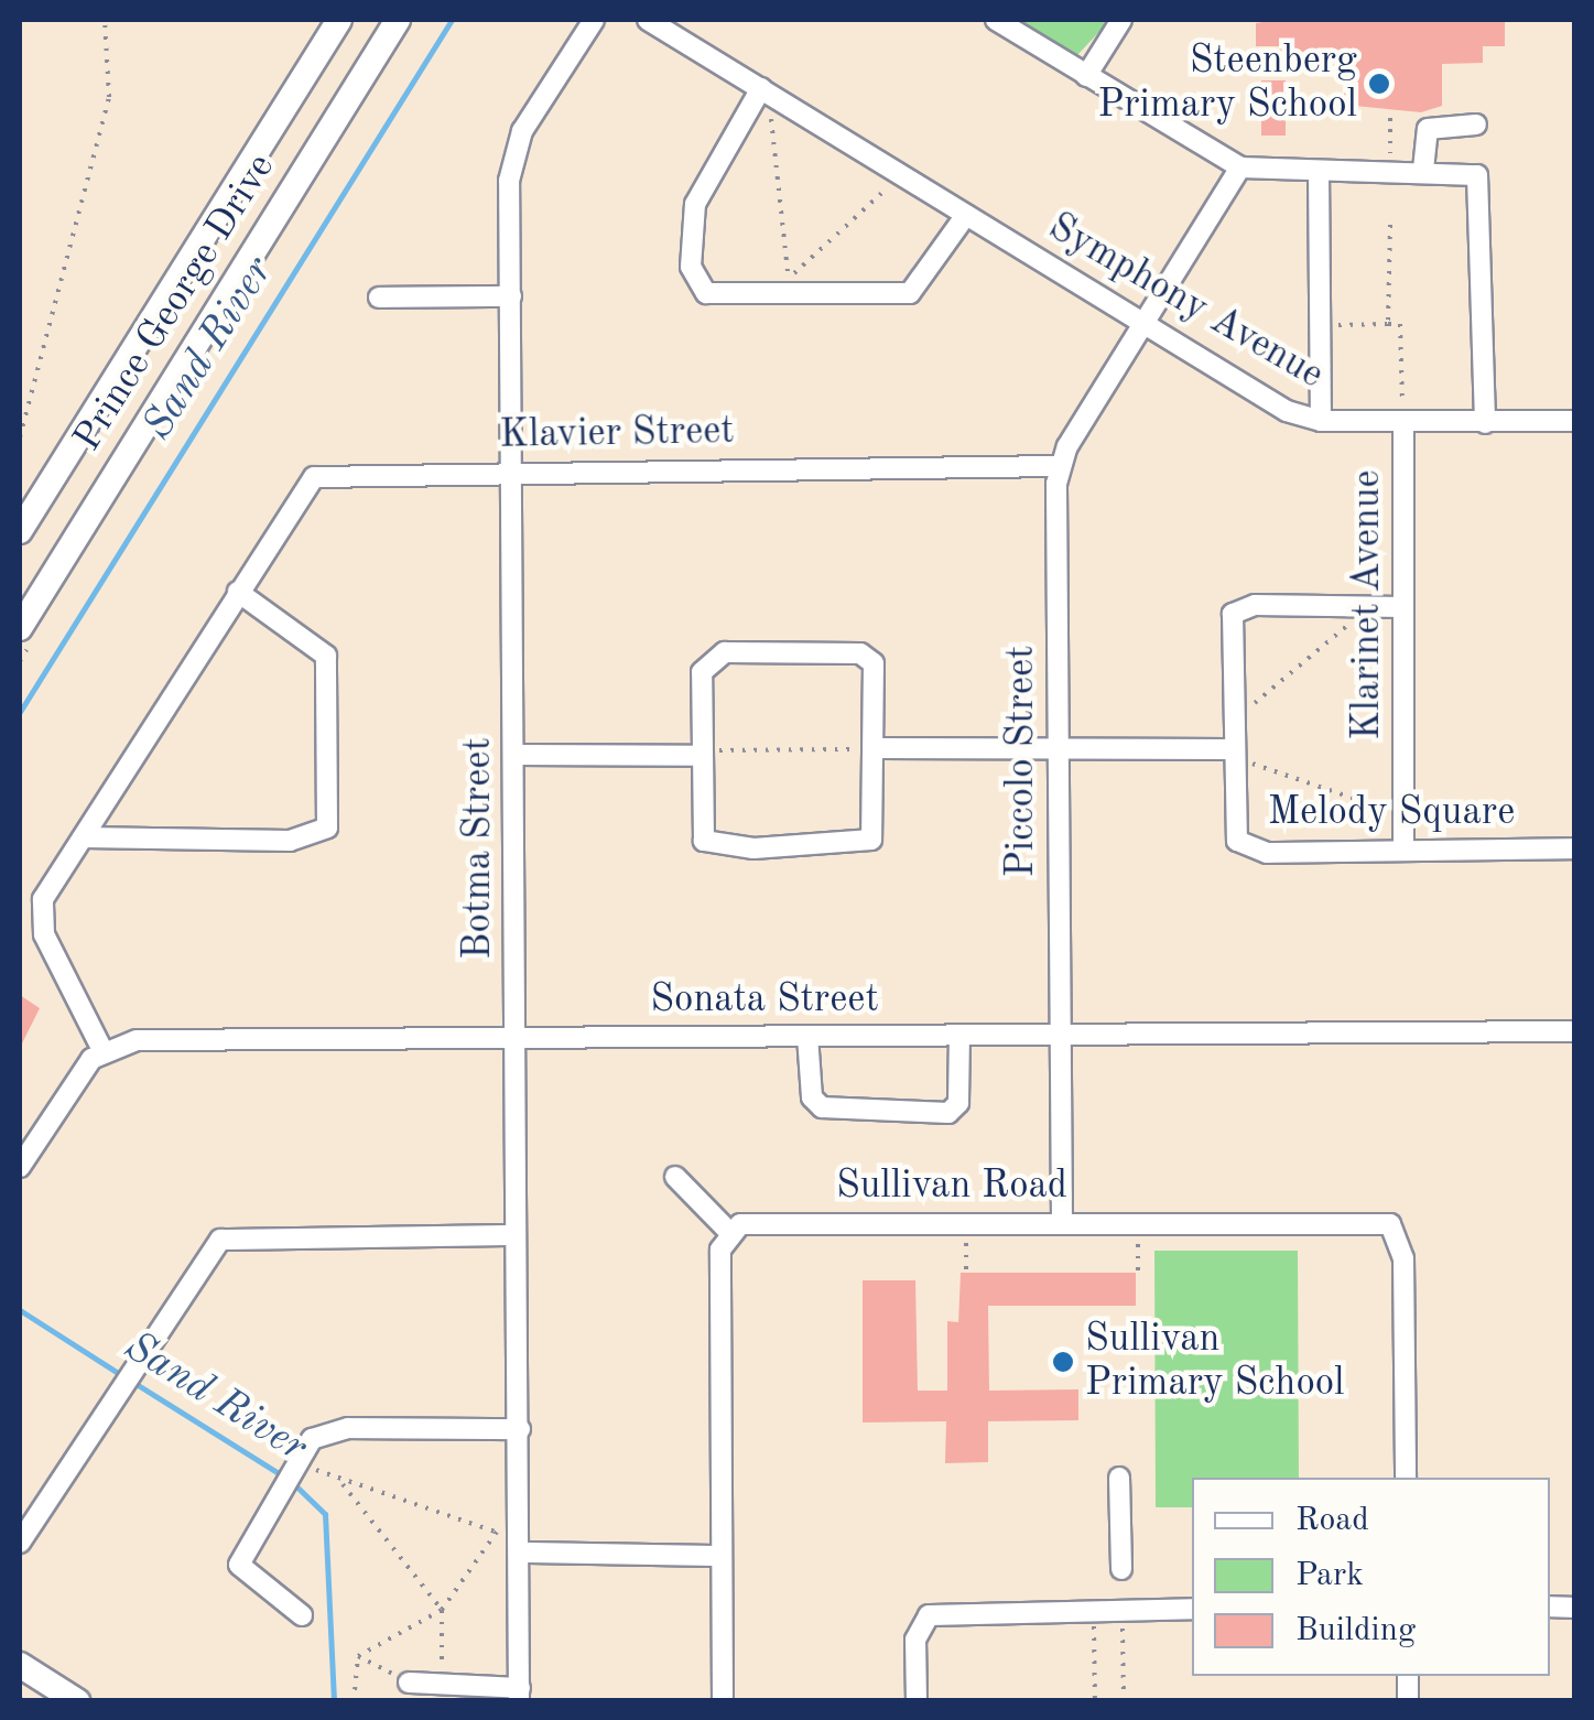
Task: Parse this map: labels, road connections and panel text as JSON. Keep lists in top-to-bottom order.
{
  "streets": {
    "main road": ["Prince George Drive"],
    "street": [
      "Symphony Avenue",
      "Klavier Street",
      "Klarinet Avenue",
      "Piccolo Street",
      "Melody Square",
      "Botma Street",
      "Sonata Street",
      "Sullivan Road"
    ]
  },
  "crossings": [
    ["Symphony Avenue", "Klarinet Avenue"],
    ["Klavier Street", "Piccolo Street"],
    ["Klavier Street", "Botma Street"],
    ["Klavier Street", "Sonata Street"],
    ["Klarinet Avenue", "Melody Square"],
    ["Piccolo Street", "Melody Square"],
    ["Piccolo Street", "Sonata Street"],
    ["Piccolo Street", "Sullivan Road"],
    ["Botma Street", "Sonata Street"]
  ],
  "water": ["Sand River"],
  "places": ["Steenberg Primary School", "Sullivan Primary School"],
  "legend": ["Road", "Park", "Building"]
}
